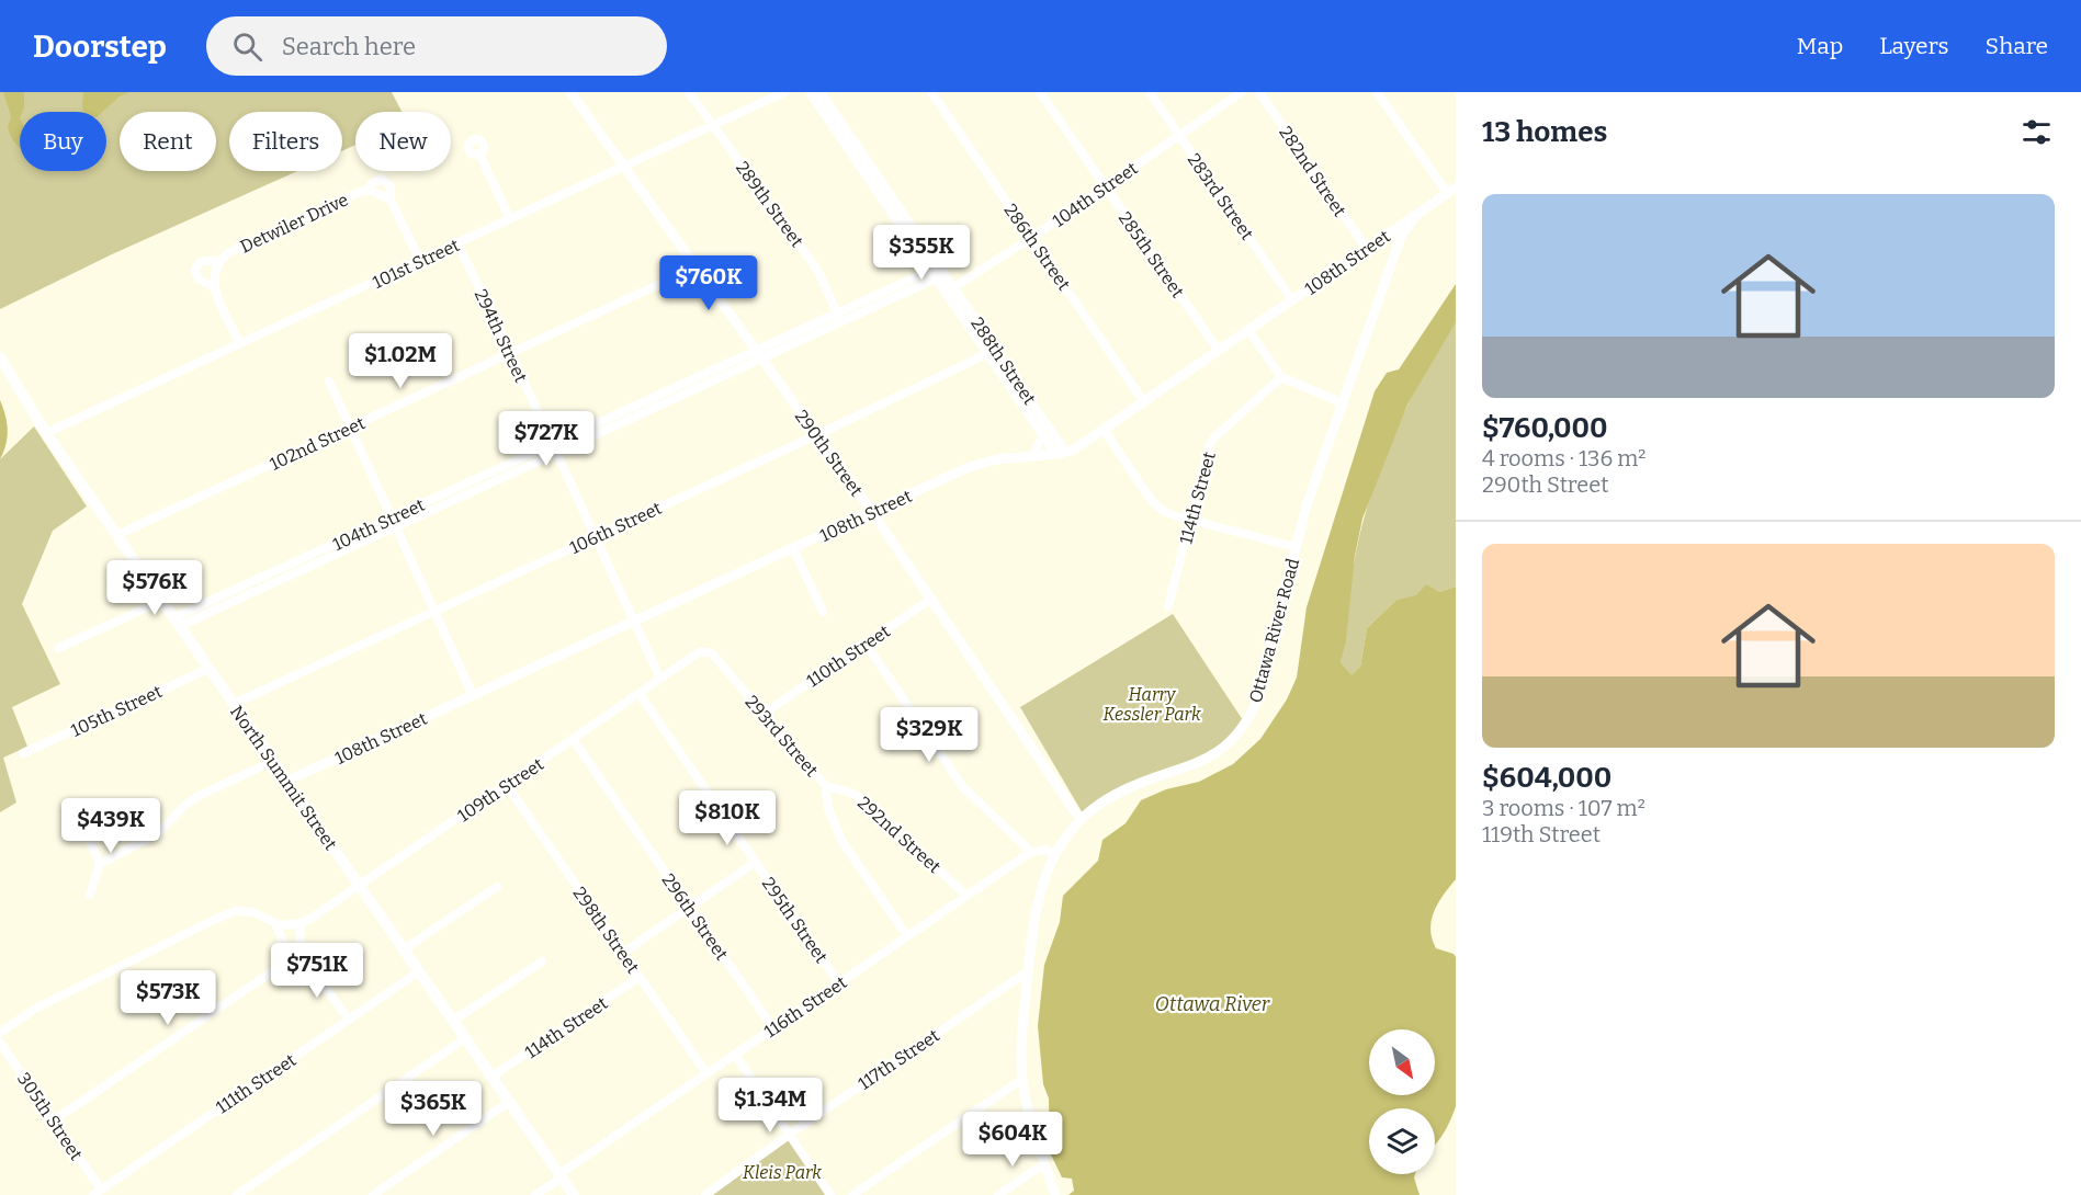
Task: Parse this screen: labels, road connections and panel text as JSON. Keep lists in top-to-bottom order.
{
  "streets": {
    "main road": ["North Summit Street"],
    "street": [
      "282nd Street",
      "104th Street",
      "283rd Street",
      "289th Street",
      "Detwiler Drive",
      "286th Street",
      "285th Street",
      "108th Street",
      "101st Street",
      "294th Street",
      "288th Street",
      "102nd Street",
      "290th Street",
      "114th Street",
      "106th Street",
      "Ottawa River Road",
      "110th Street",
      "105th Street",
      "293rd Street",
      "109th Street",
      "292nd Street",
      "296th Street",
      "295th Street",
      "298th Street",
      "116th Street",
      "117th Street",
      "111th Street",
      "305th Street"
    ]
  },
  "crossings": [
    ["282nd Street", "108th Street"],
    ["104th Street", "283rd Street"],
    ["104th Street", "289th Street"],
    ["104th Street", "286th Street"],
    ["104th Street", "285th Street"],
    ["104th Street", "294th Street"],
    ["104th Street", "288th Street"],
    ["104th Street", "290th Street"],
    ["104th Street", "North Summit Street"],
    ["283rd Street", "108th Street"],
    ["289th Street", "101st Street"],
    ["286th Street", "108th Street"],
    ["285th Street", "108th Street"],
    ["108th Street", "294th Street"],
    ["108th Street", "288th Street"],
    ["108th Street", "290th Street"],
    ["108th Street", "Ottawa River Road"],
    ["108th Street", "North Summit Street"],
    ["101st Street", "294th Street"],
    ["101st Street", "290th Street"],
    ["101st Street", "North Summit Street"],
    ["294th Street", "102nd Street"],
    ["294th Street", "106th Street"],
    ["294th Street", "109th Street"],
    ["288th Street", "106th Street"],
    ["102nd Street", "290th Street"],
    ["102nd Street", "North Summit Street"],
    ["290th Street", "106th Street"],
    ["290th Street", "Ottawa River Road"],
    ["290th Street", "110th Street"],
    ["114th Street", "North Summit Street"],
    ["114th Street", "298th Street"],
    ["106th Street", "North Summit Street"],
    ["Ottawa River Road", "117th Street"],
    ["110th Street", "293rd Street"],
    ["105th Street", "North Summit Street"],
    ["293rd Street", "109th Street"],
    ["293rd Street", "292nd Street"],
    ["293rd Street", "116th Street"],
    ["North Summit Street", "109th Street"],
    ["North Summit Street", "116th Street"],
    ["North Summit Street", "111th Street"],
    ["109th Street", "296th Street"],
    ["109th Street", "295th Street"],
    ["109th Street", "298th Street"],
    ["292nd Street", "116th Street"],
    ["296th Street", "116th Street"],
    ["295th Street", "116th Street"],
    ["298th Street", "116th Street"],
    ["111th Street", "305th Street"]
  ],
  "water": ["Ottawa River"],
  "parks": ["Harry Kessler Park", "Kleis Park"],
  "north": "bottom right",
  "page": {
    "header": "Doorstep",
    "search": "Search here",
    "nav": ["Map", "Layers", "Share"],
    "heading": "13 homes",
    "chip": [
      "Buy",
      "Rent",
      "Filters",
      "New"
    ],
    "list": [
      {
        "name": "$760,000",
        "note": "4 rooms · 136 m² · 290th Street"
      },
      {
        "name": "$604,000",
        "note": "3 rooms · 107 m² · 119th Street"
      }
    ],
    "price": [
      "$355K",
      "$760K",
      "$1.02M",
      "$727K",
      "$576K",
      "$329K",
      "$810K",
      "$439K",
      "$751K",
      "$573K",
      "$1.34M",
      "$365K",
      "$604K"
    ]
  }
}
